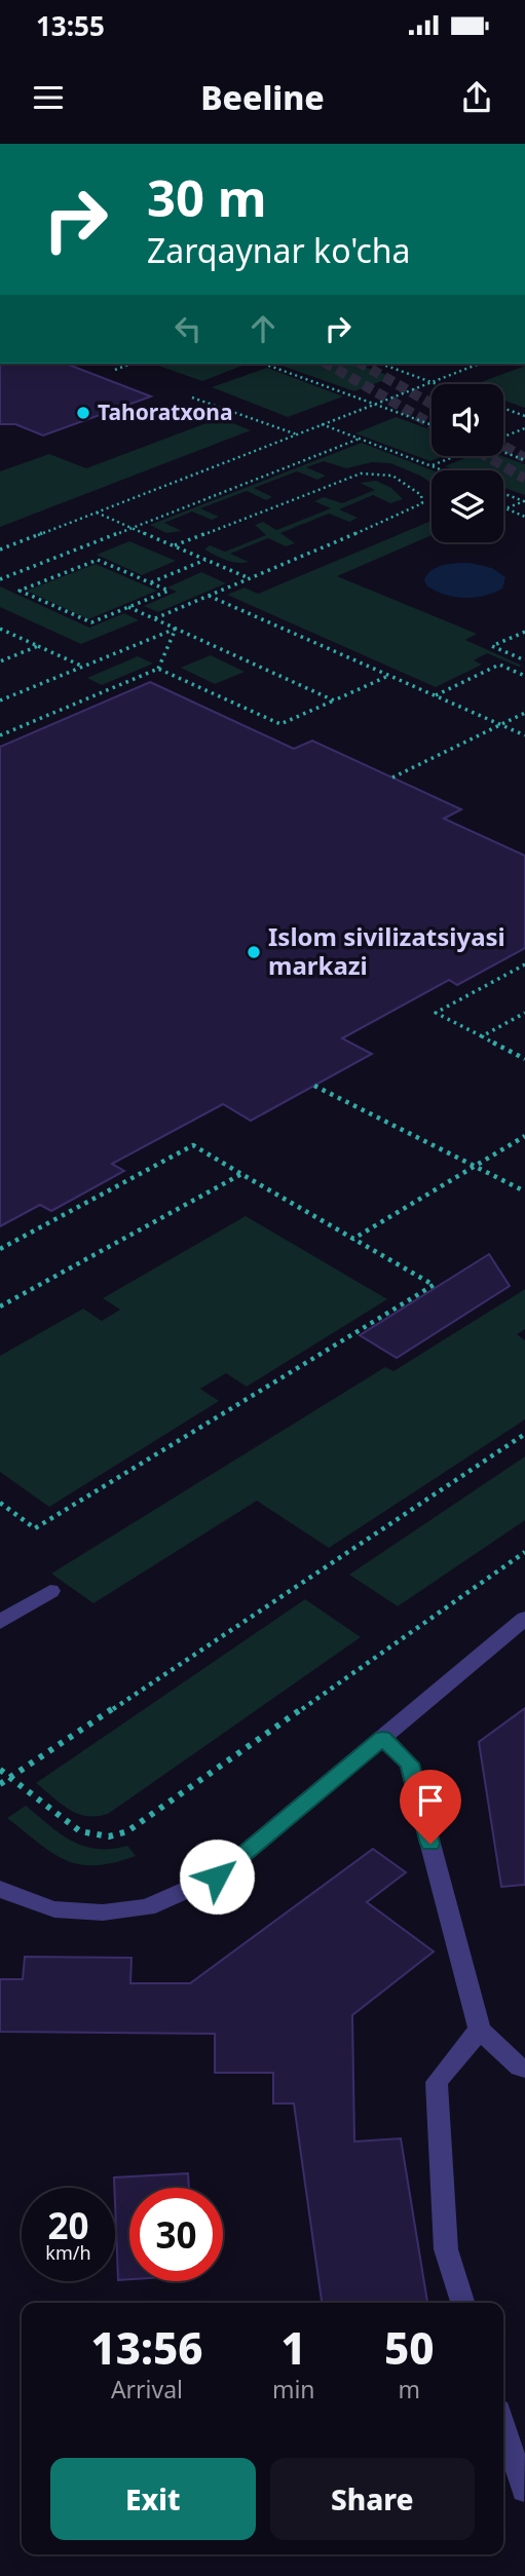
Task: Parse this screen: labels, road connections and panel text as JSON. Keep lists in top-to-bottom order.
{
  "places": ["Tahoratxona", "Islom sivilizatsiyasi markazi"],
  "page": {
    "status": "13:55",
    "header": "Beeline",
    "turn": ["30 m", "Zarqaynar ko'cha"],
    "speed": "20 km/h",
    "limit": "30",
    "eta": [
      "13:56",
      "Arrival",
      "1",
      "min",
      "50",
      "m"
    ],
    "buttons": ["Exit", "Share"]
  }
}
